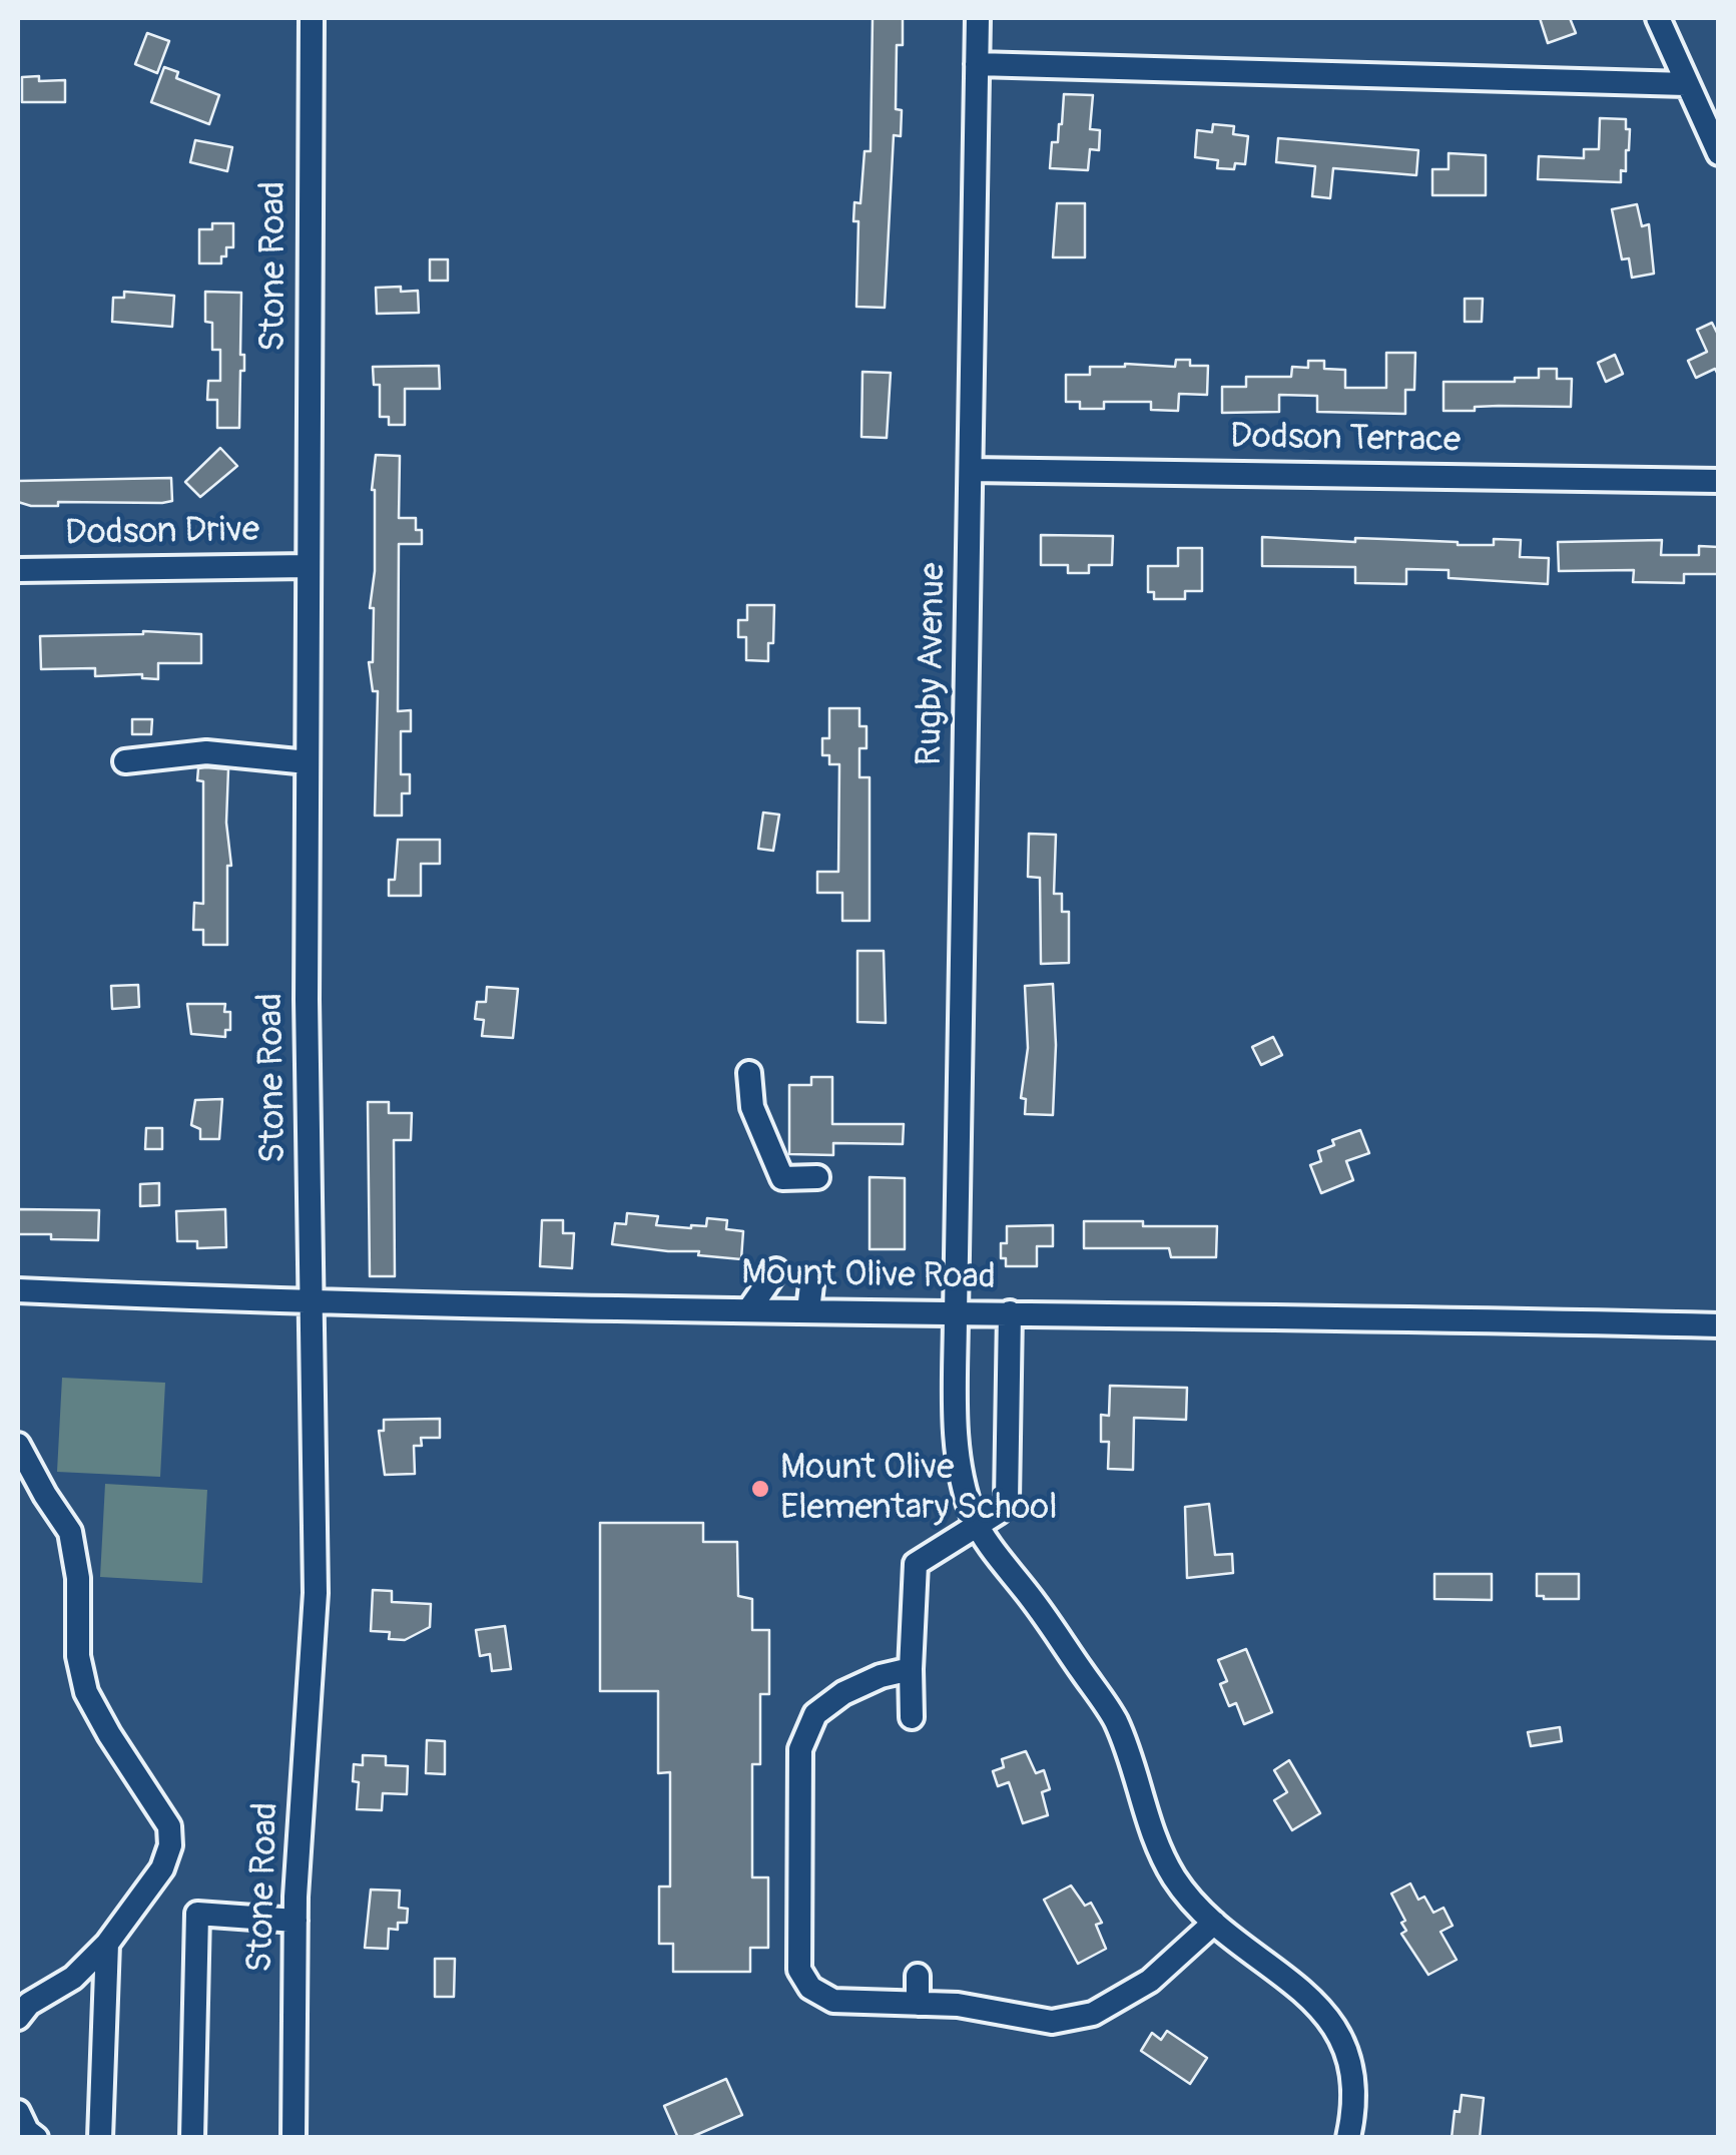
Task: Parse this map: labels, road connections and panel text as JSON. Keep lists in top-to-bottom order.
{
  "streets": {
    "street": [
      "Stone Road",
      "Dodson Terrace",
      "Dodson Drive",
      "Rugby Avenue",
      "Mount Olive Road"
    ]
  },
  "crossings": [
    ["Stone Road", "Dodson Drive"],
    ["Stone Road", "Mount Olive Road"],
    ["Dodson Terrace", "Rugby Avenue"],
    ["Rugby Avenue", "Mount Olive Road"]
  ],
  "places": ["Mount Olive Elementary School"]
}
